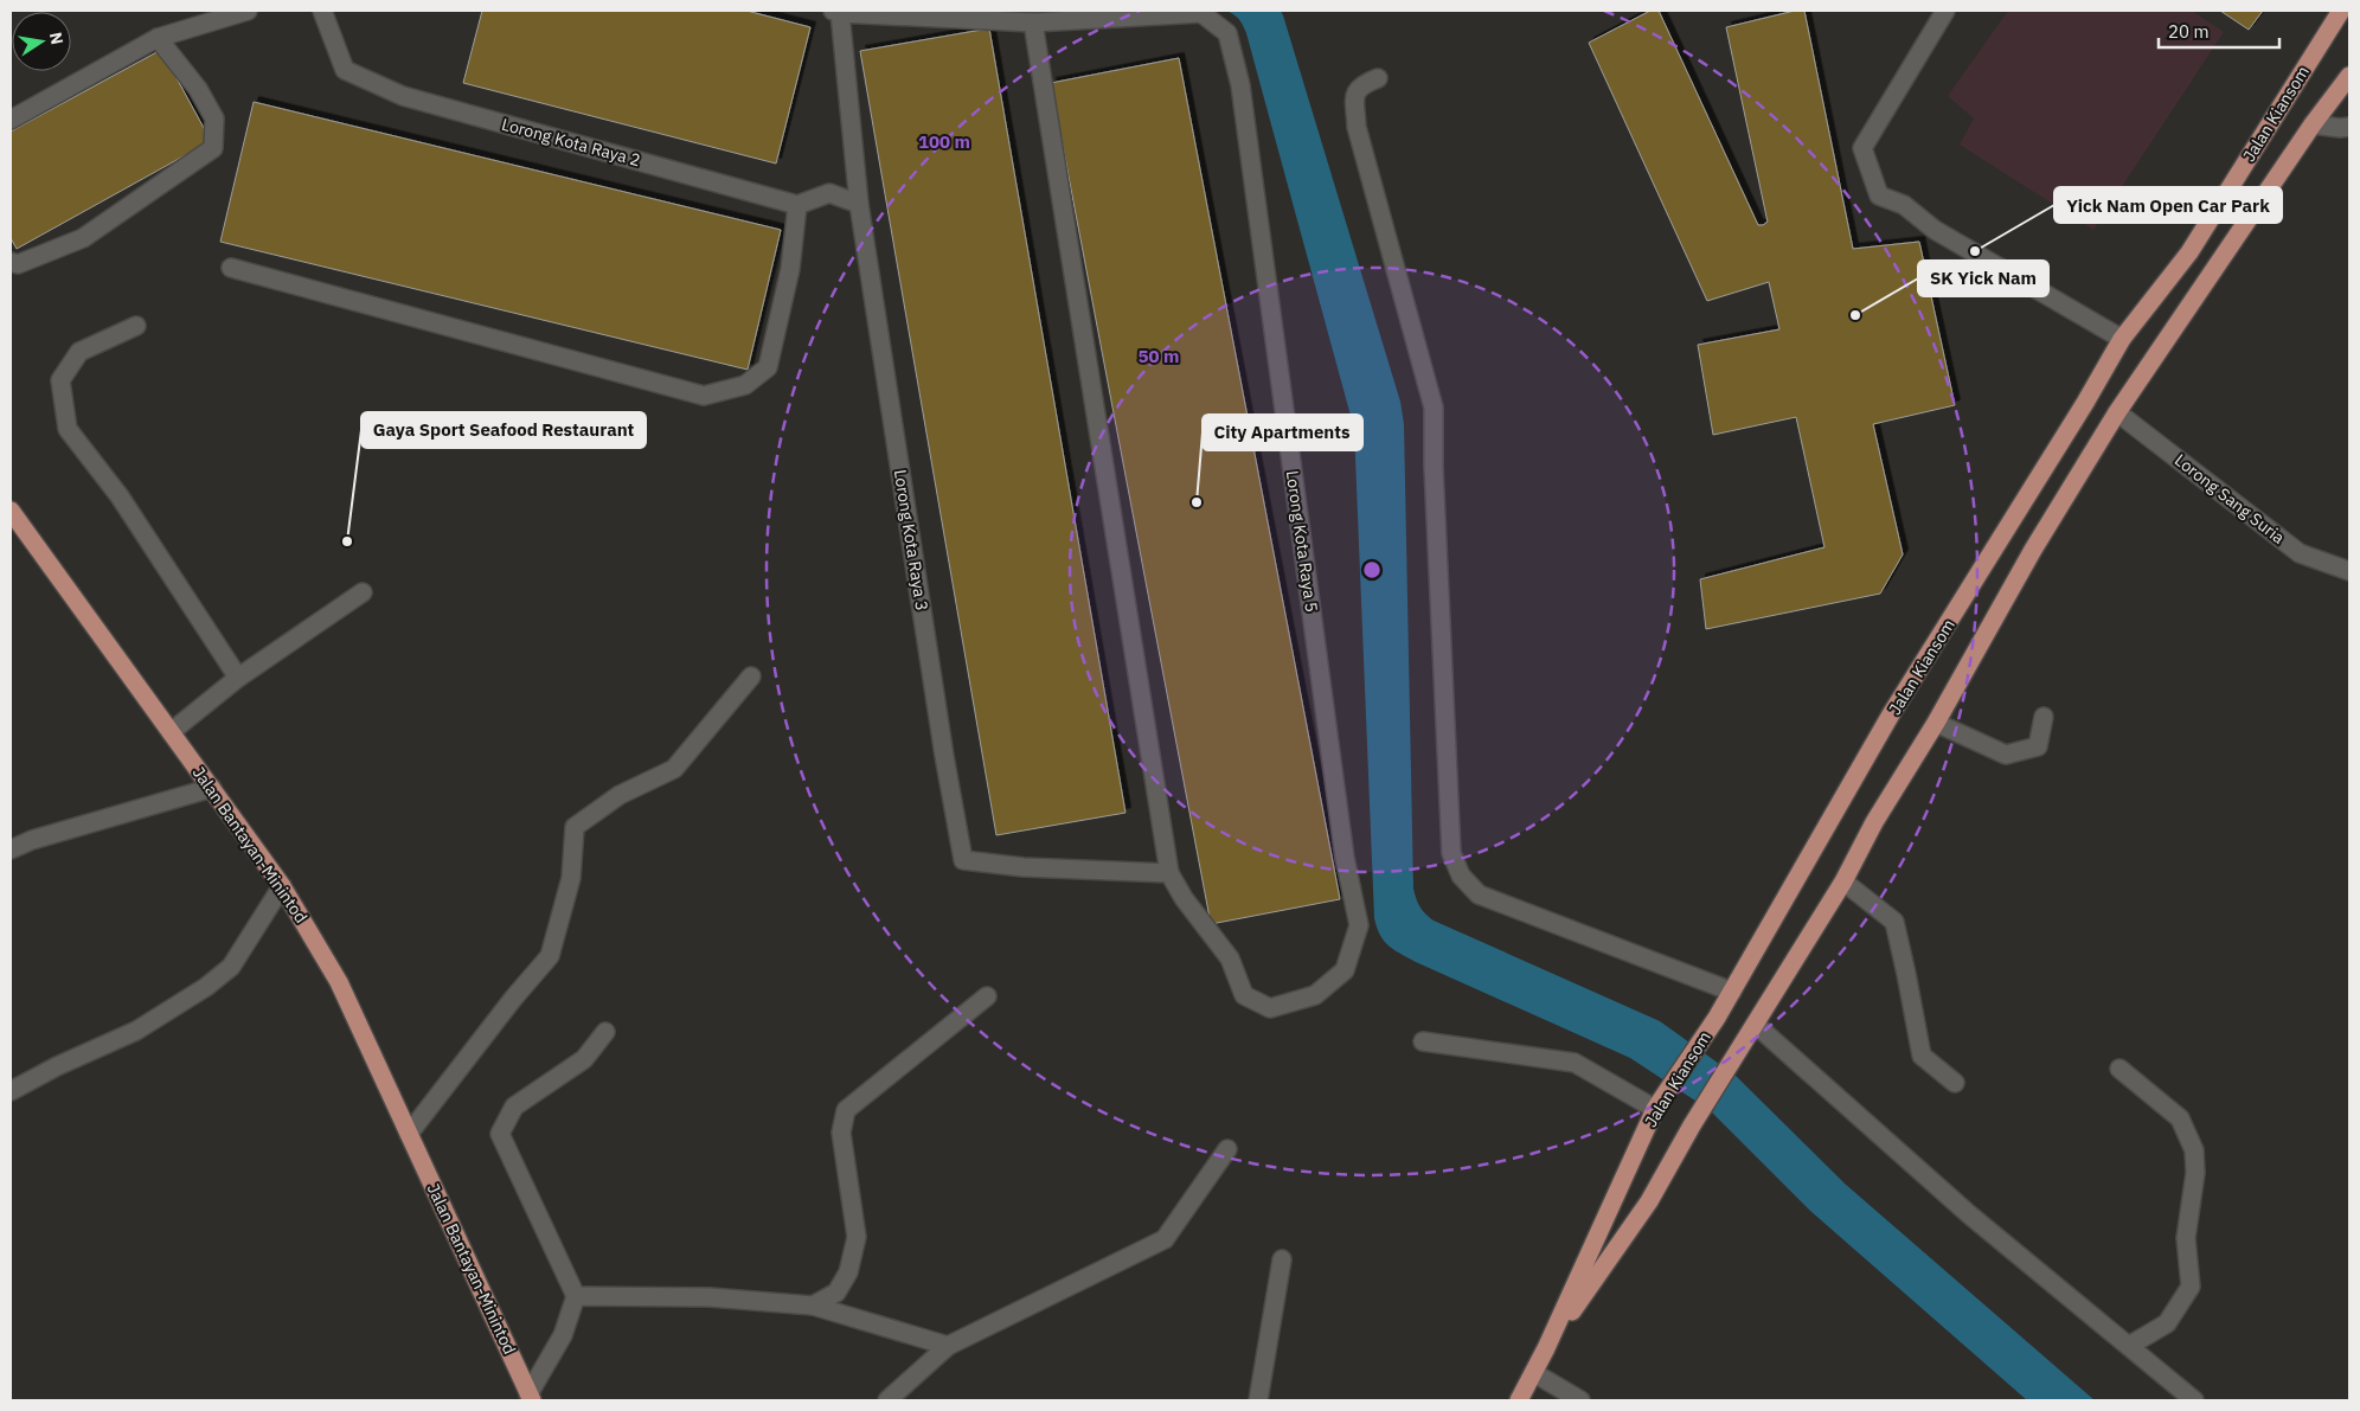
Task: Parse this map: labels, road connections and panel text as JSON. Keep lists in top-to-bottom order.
{
  "streets": {
    "main road": ["Jalan Kiansom", "Jalan Bantayan-Minintod"],
    "street": [
      "Lorong Kota Raya 2",
      "Lorong Sang Suria",
      "Lorong Kota Raya 3",
      "Lorong Kota Raya 5"
    ]
  },
  "crossings": [
    ["Jalan Kiansom", "Lorong Sang Suria"],
    ["Lorong Kota Raya 3", "Lorong Kota Raya 5"]
  ],
  "places": [
    "Yick Nam Open Car Park",
    "SK Yick Nam",
    "City Apartments",
    "Gaya Sport Seafood Restaurant"
  ],
  "scale_bar": "20 m",
  "north": "right",
  "rings": ["100 m", "50 m"]
}
